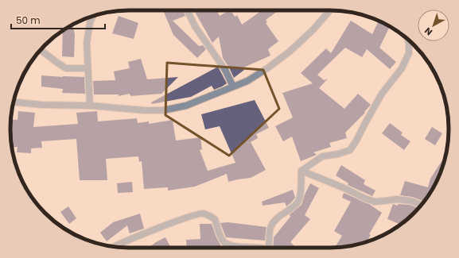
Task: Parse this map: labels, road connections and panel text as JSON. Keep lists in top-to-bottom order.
{
  "scale_bar": "50 m",
  "north": "bottom left"
}
